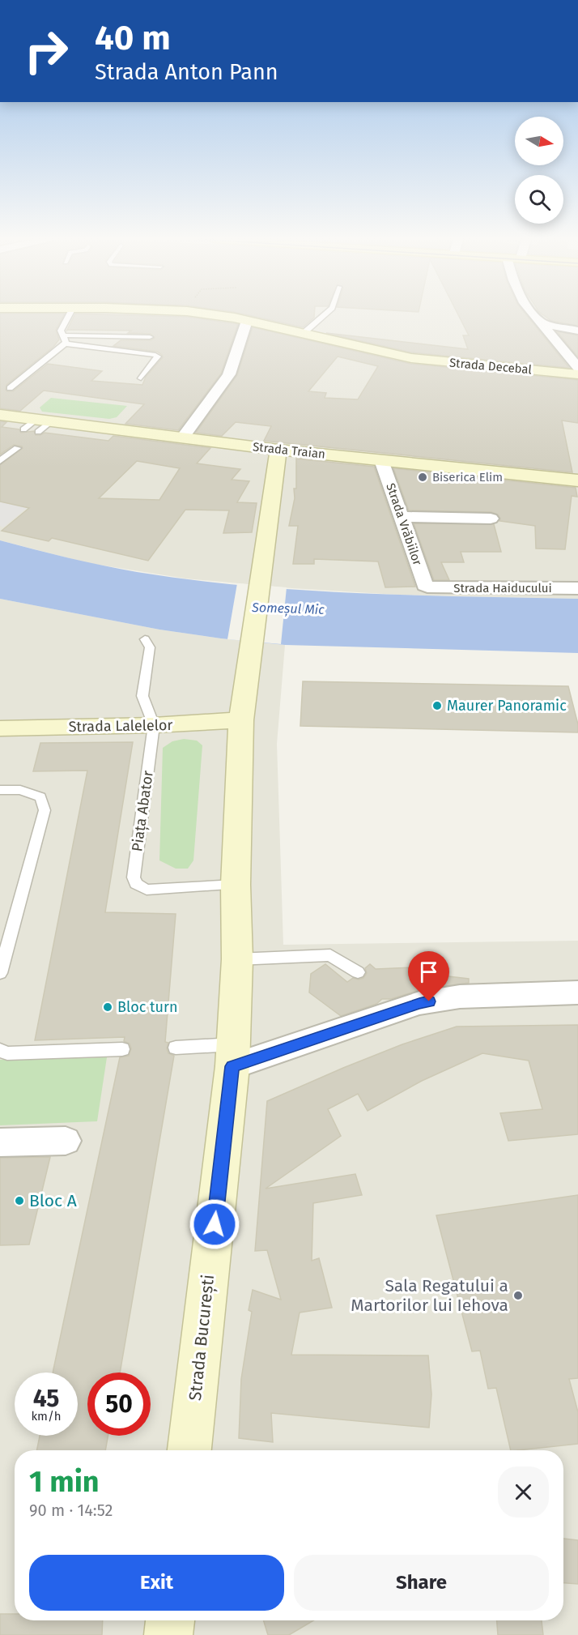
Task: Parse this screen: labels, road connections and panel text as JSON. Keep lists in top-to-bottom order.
{
  "streets": {
    "main road": [
      "Strada Decebal",
      "Strada Traian",
      "Strada Lalelelor",
      "Strada București"
    ],
    "street": ["Strada Vrăbiilor", "Strada Haiducului"],
    "lane": ["Piața Abator"]
  },
  "crossings": [
    ["Strada Traian", "Strada Vrăbiilor"],
    ["Strada Vrăbiilor", "Strada Haiducului"],
    ["Strada Lalelelor", "Piața Abator"]
  ],
  "water": ["Someșul Mic"],
  "places": [
    "Biserica Elim",
    "Maurer Panoramic",
    "Bloc turn",
    "Bloc A",
    "Sala Regatului a Martorilor lui Iehova"
  ],
  "north": "right",
  "page": {
    "turn": ["40 m", "Strada Anton Pann"],
    "speed": "45 km/h",
    "limit": "50",
    "heading": ["1 min", "90 m · 14:52"],
    "buttons": ["Exit", "Share"]
  }
}
